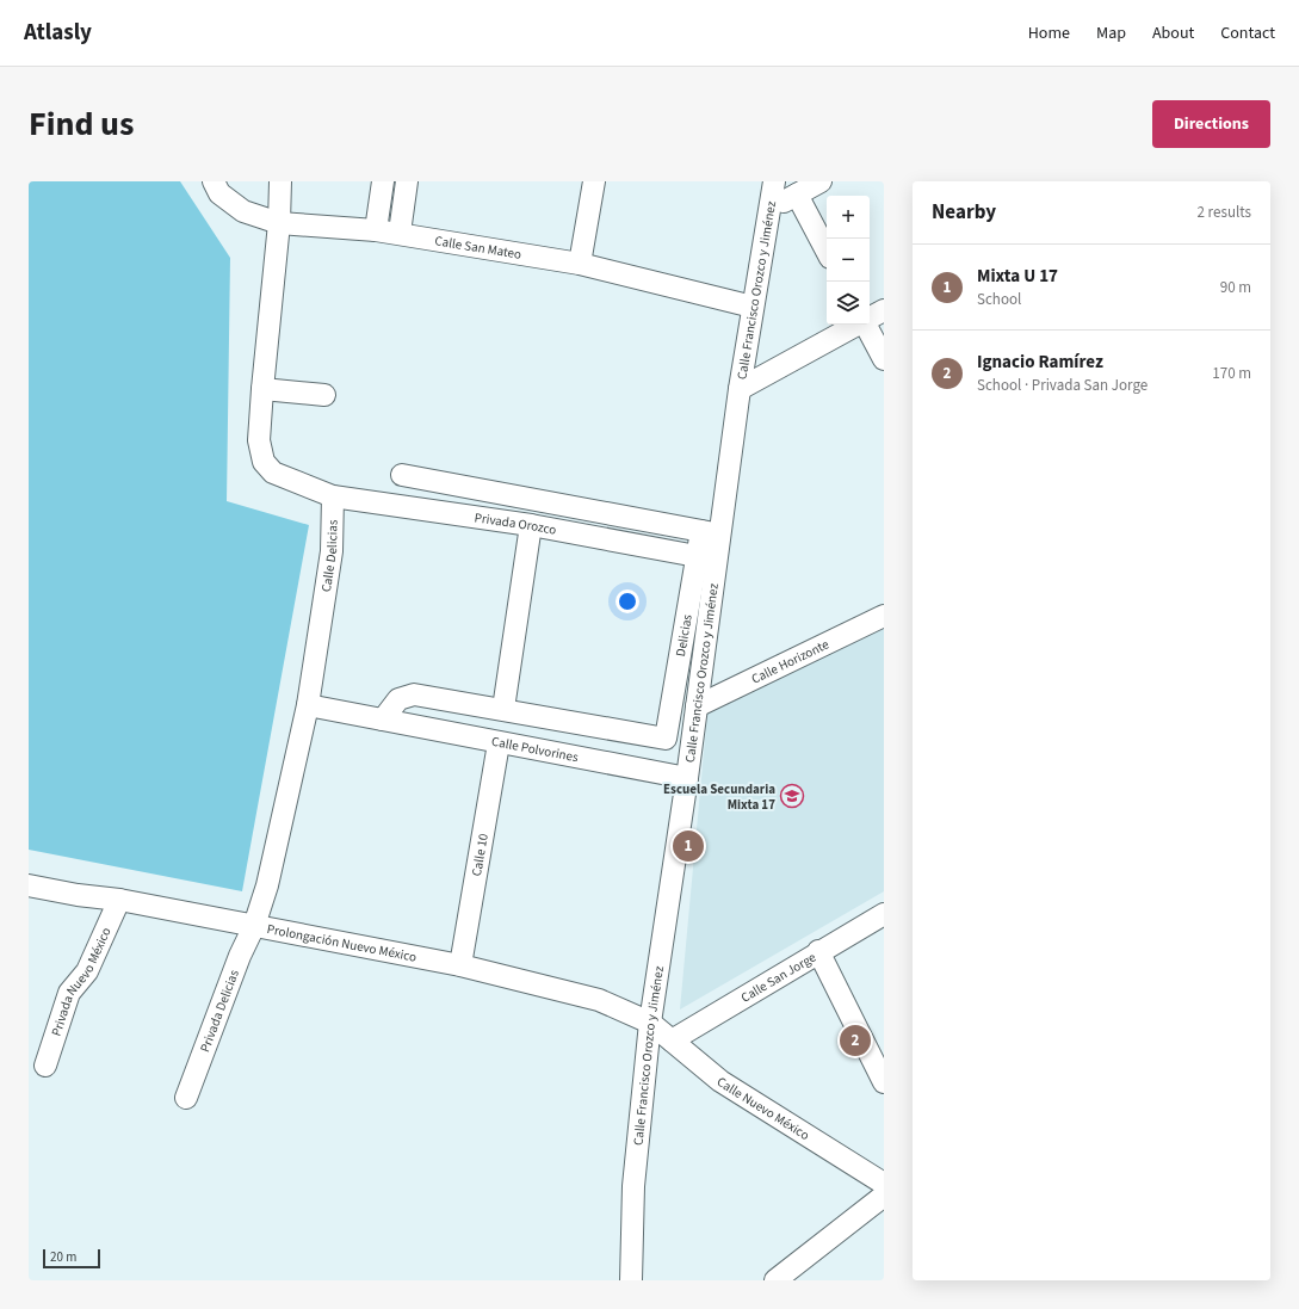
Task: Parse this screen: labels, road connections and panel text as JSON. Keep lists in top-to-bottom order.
{
  "streets": {
    "street": [
      "Calle San Mateo",
      "Calle Francisco Orozco y Jiménez",
      "Privada Orozco",
      "Calle Delicias",
      "Delicias",
      "Calle Horizonte",
      "Calle Polvorines",
      "Calle 10",
      "Prolongación Nuevo México",
      "Calle San Jorge",
      "Privada Nuevo México",
      "Privada Delicias",
      "Calle Nuevo México"
    ]
  },
  "crossings": [
    ["Calle San Mateo", "Calle Francisco Orozco y Jiménez"],
    ["Calle Francisco Orozco y Jiménez", "Privada Orozco"],
    ["Calle Francisco Orozco y Jiménez", "Delicias"],
    ["Calle Francisco Orozco y Jiménez", "Calle Horizonte"],
    ["Calle Francisco Orozco y Jiménez", "Calle Polvorines"],
    ["Calle Francisco Orozco y Jiménez", "Prolongación Nuevo México"],
    ["Calle Francisco Orozco y Jiménez", "Calle Nuevo México"],
    ["Privada Orozco", "Calle Delicias"],
    ["Privada Orozco", "Delicias"],
    ["Calle Delicias", "Calle Polvorines"],
    ["Calle Delicias", "Prolongación Nuevo México"],
    ["Calle Delicias", "Privada Delicias"],
    ["Calle Polvorines", "Calle 10"],
    ["Calle 10", "Prolongación Nuevo México"],
    ["Prolongación Nuevo México", "Privada Nuevo México"],
    ["Prolongación Nuevo México", "Privada Delicias"],
    ["Prolongación Nuevo México", "Calle Nuevo México"],
    ["Calle San Jorge", "Calle Nuevo México"]
  ],
  "places": {
    "school or university": ["Escuela Secundaria Mixta 17"]
  },
  "scale_bar": "20 m",
  "page": {
    "header": "Atlasly",
    "nav": [
      "Home",
      "Map",
      "About",
      "Contact"
    ],
    "title": "Find us",
    "buttons": "Directions",
    "heading": ["Nearby", "2 results"],
    "map_buttons": ["+", "−"],
    "list": [
      {
        "mark": "1",
        "name": "Mixta U 17",
        "note": "School",
        "value": "90 m"
      },
      {
        "mark": "2",
        "name": "Ignacio Ramírez",
        "note": "School · Privada San Jorge",
        "value": "170 m"
      }
    ],
    "pins": ["1", "2"],
    "scale": "20 m"
  }
}
